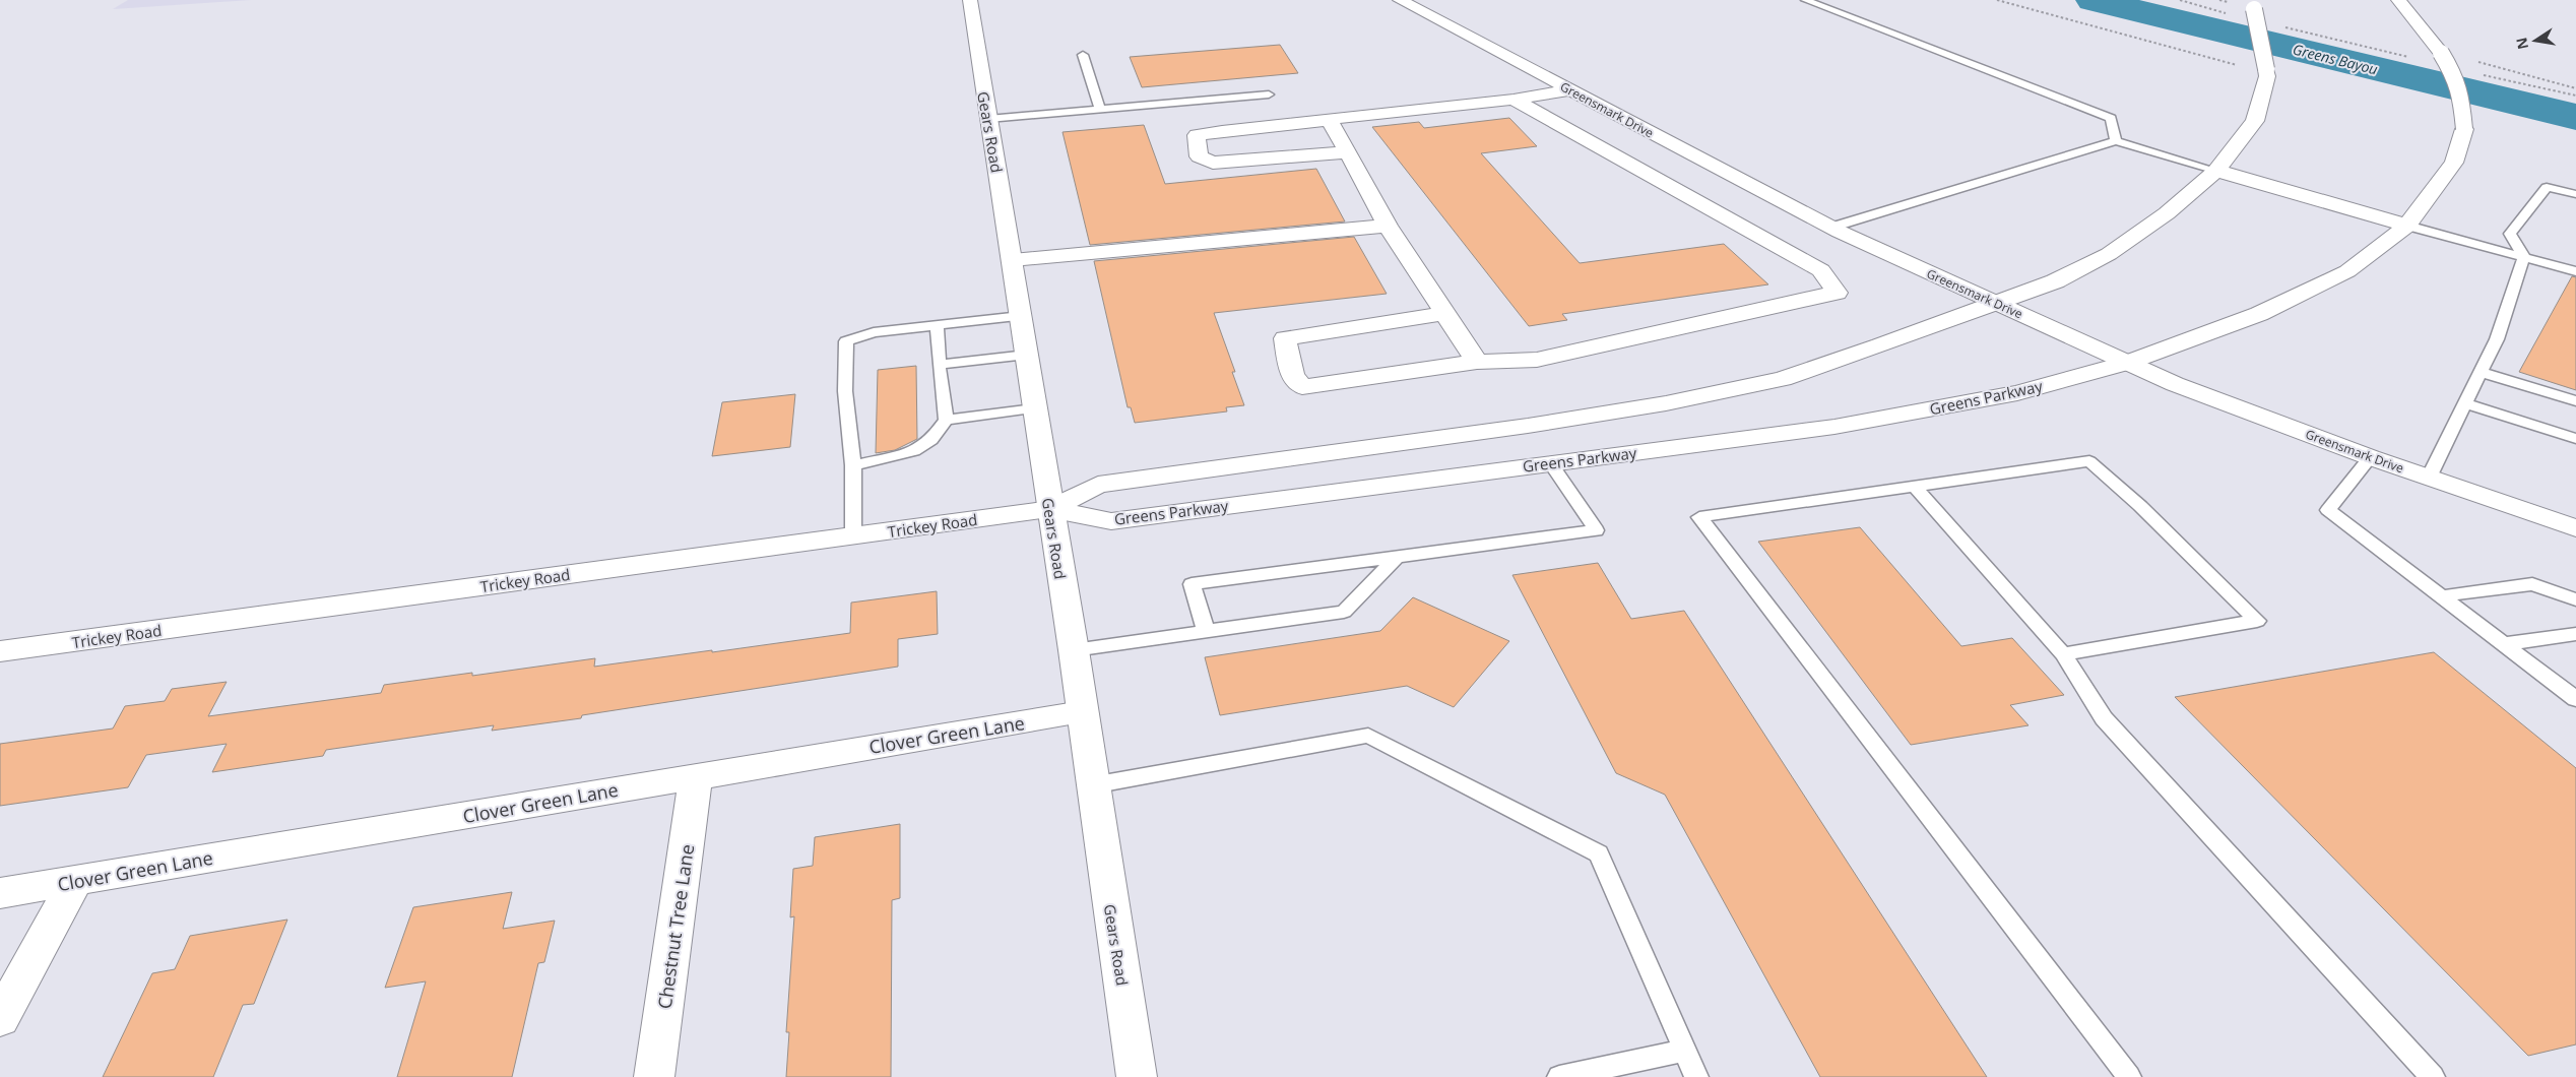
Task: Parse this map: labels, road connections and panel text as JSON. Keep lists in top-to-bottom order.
{
  "streets": {
    "street": [
      "Greensmark Drive",
      "Gears Road",
      "Greens Parkway",
      "Trickey Road",
      "Clover Green Lane",
      "Chestnut Tree Lane"
    ]
  },
  "crossings": [
    ["Greensmark Drive", "Greens Parkway"],
    ["Gears Road", "Greens Parkway"],
    ["Gears Road", "Trickey Road"],
    ["Gears Road", "Clover Green Lane"],
    ["Greens Parkway", "Trickey Road"],
    ["Clover Green Lane", "Chestnut Tree Lane"]
  ],
  "water": ["Greens Bayou"],
  "north": "left"
}
